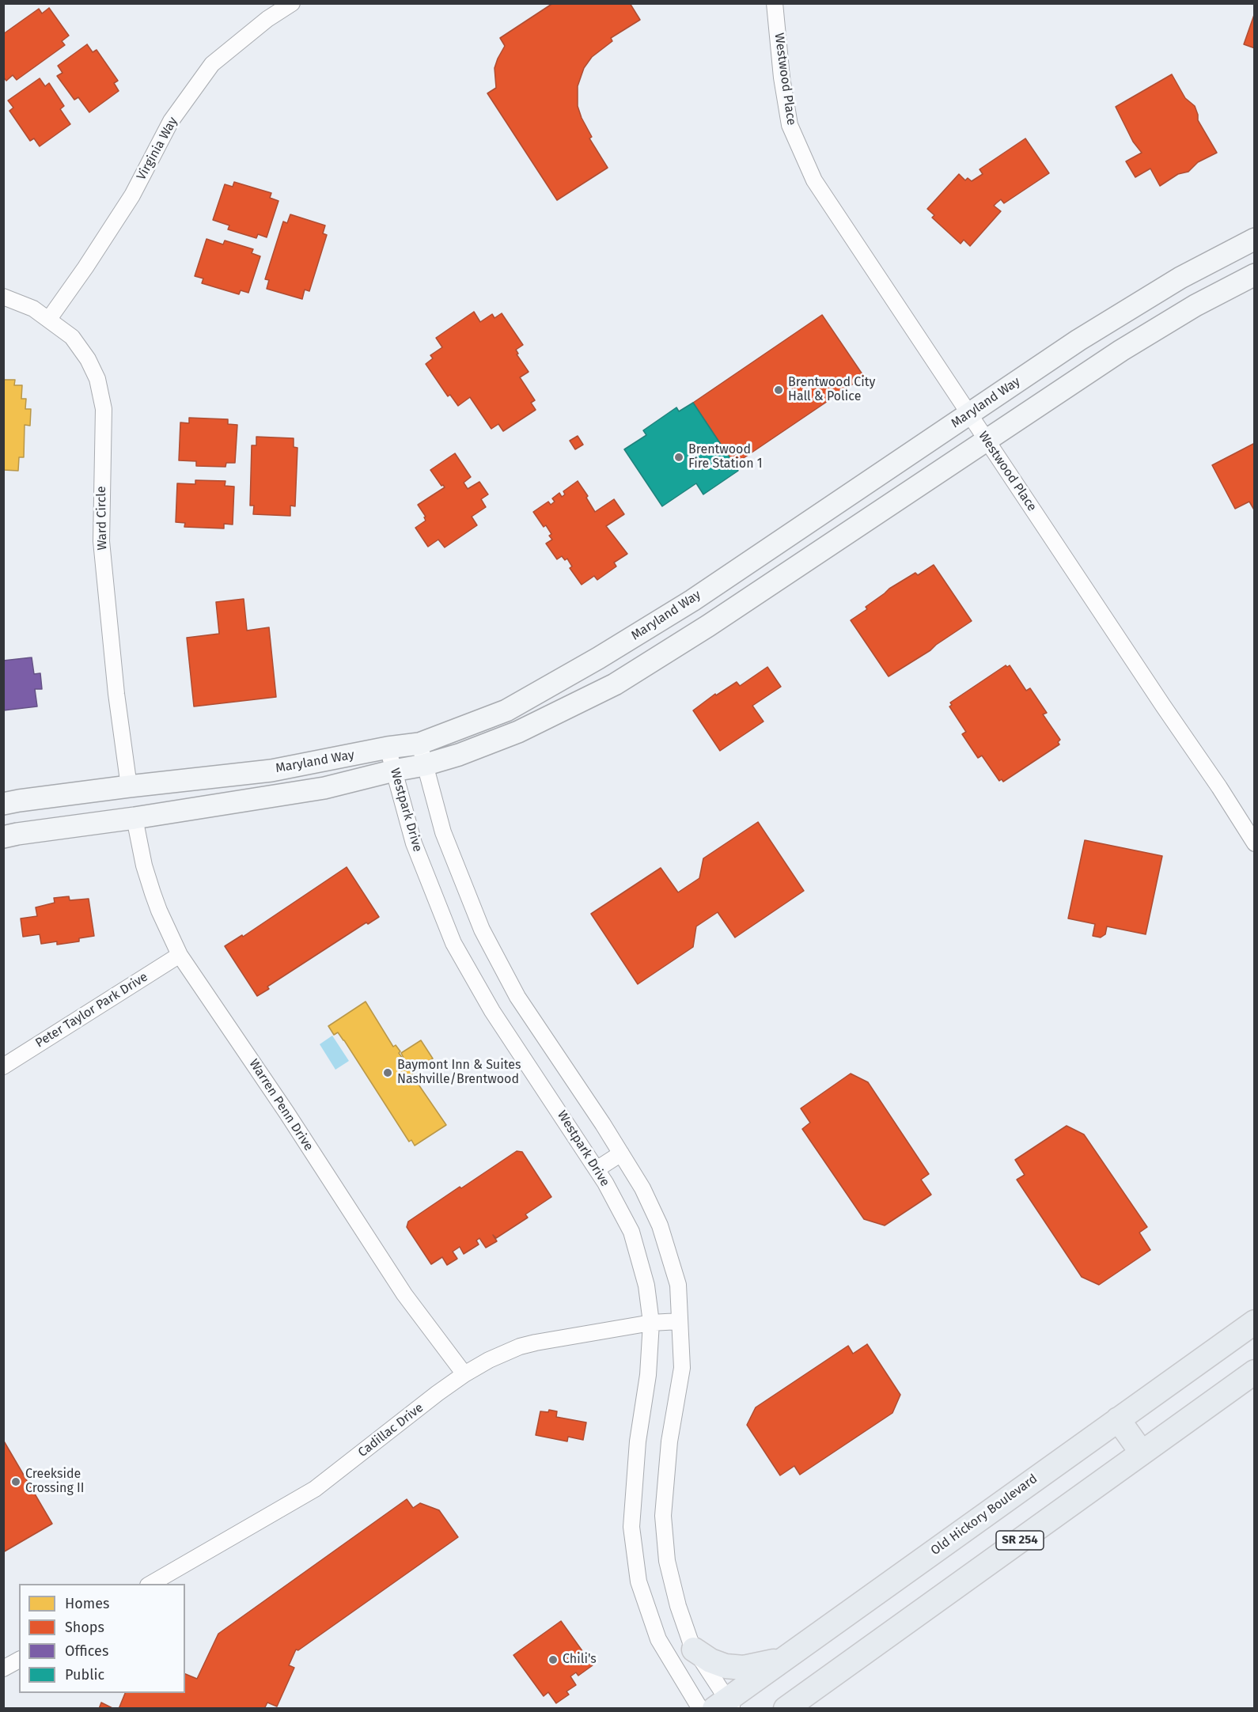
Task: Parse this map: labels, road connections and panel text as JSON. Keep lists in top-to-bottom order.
{
  "streets": {
    "main road": ["Maryland Way", "Old Hickory Boulevard", "SR 254"],
    "street": [
      "Westwood Place",
      "Virginia Way",
      "Ward Circle",
      "Westpark Drive",
      "Peter Taylor Park Drive",
      "Warren Penn Drive",
      "Cadillac Drive"
    ]
  },
  "crossings": [
    ["Westwood Place", "Maryland Way"],
    ["Virginia Way", "Ward Circle"],
    ["Maryland Way", "Ward Circle"],
    ["Maryland Way", "Westpark Drive"],
    ["Maryland Way", "Warren Penn Drive"],
    ["Westpark Drive", "Cadillac Drive"],
    ["Peter Taylor Park Drive", "Warren Penn Drive"],
    ["Warren Penn Drive", "Cadillac Drive"]
  ],
  "places": [
    "Brentwood City Hall & Police",
    "Brentwood Fire Station 1",
    "Baymont Inn & Suites Nashville/Brentwood",
    "Creekside Crossing II",
    "Chili's"
  ],
  "legend": [
    "Homes",
    "Shops",
    "Offices",
    "Public"
  ]
}
